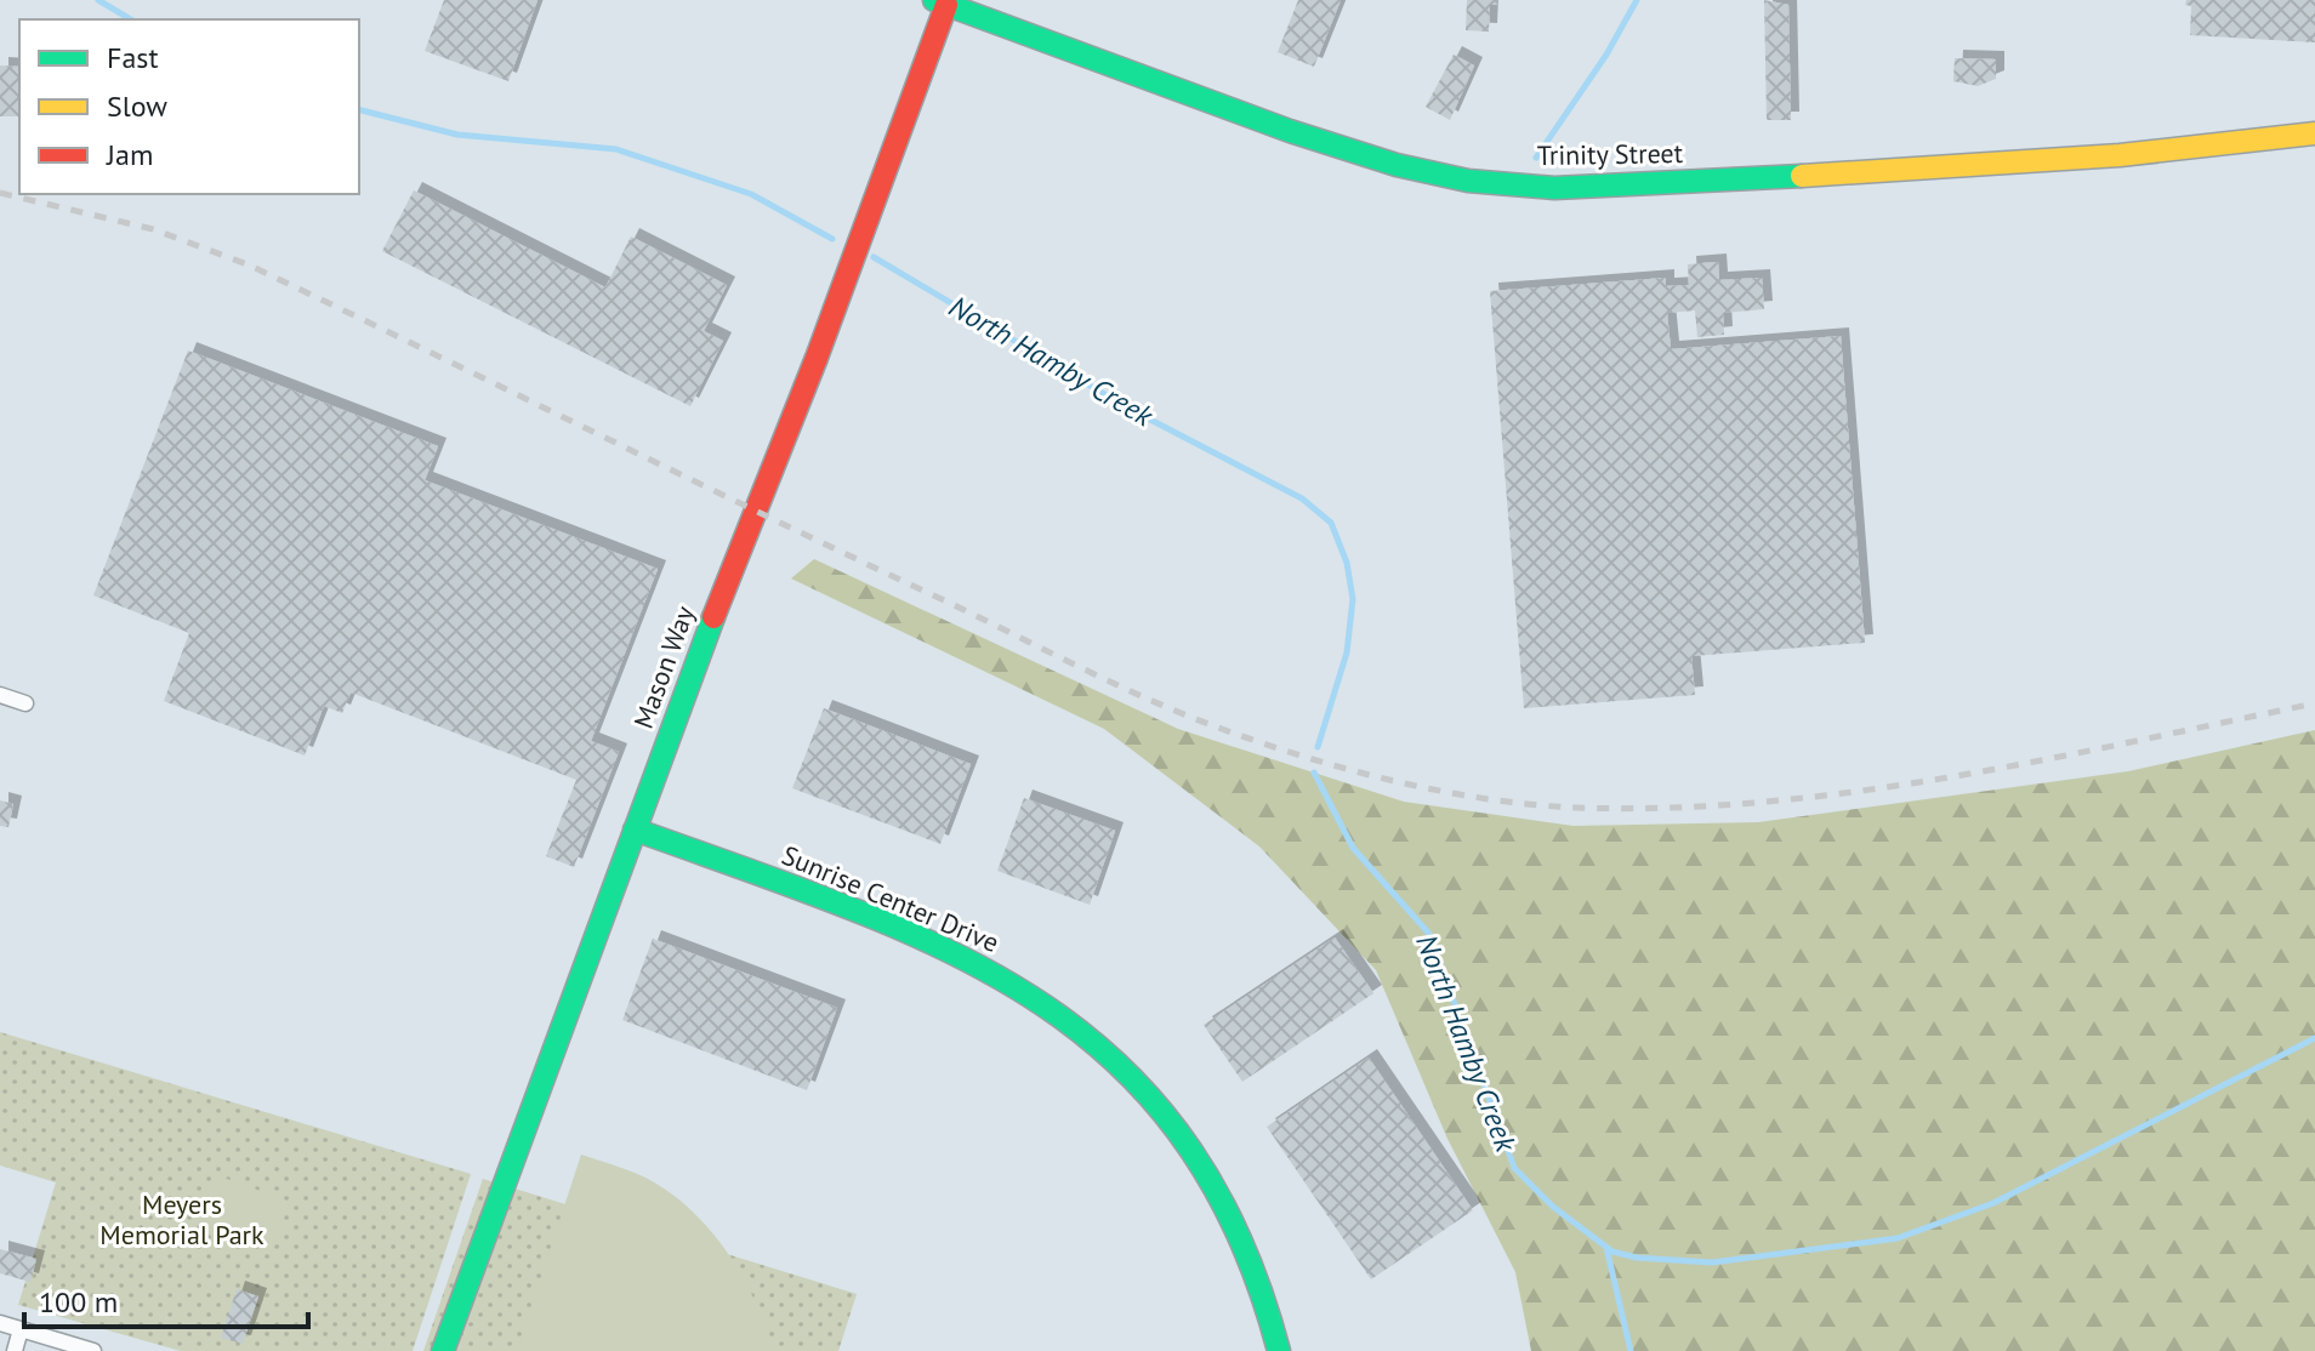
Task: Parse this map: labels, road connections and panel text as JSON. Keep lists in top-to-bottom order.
{
  "streets": {
    "street": ["Trinity Street", "Mason Way", "Sunrise Center Drive"]
  },
  "crossings": [
    ["Trinity Street", "Mason Way"],
    ["Mason Way", "Sunrise Center Drive"]
  ],
  "water": ["North Hamby Creek"],
  "parks": ["Meyers Memorial Park"],
  "legend": ["Fast", "Slow", "Jam"],
  "scale_bar": "100 m"
}
